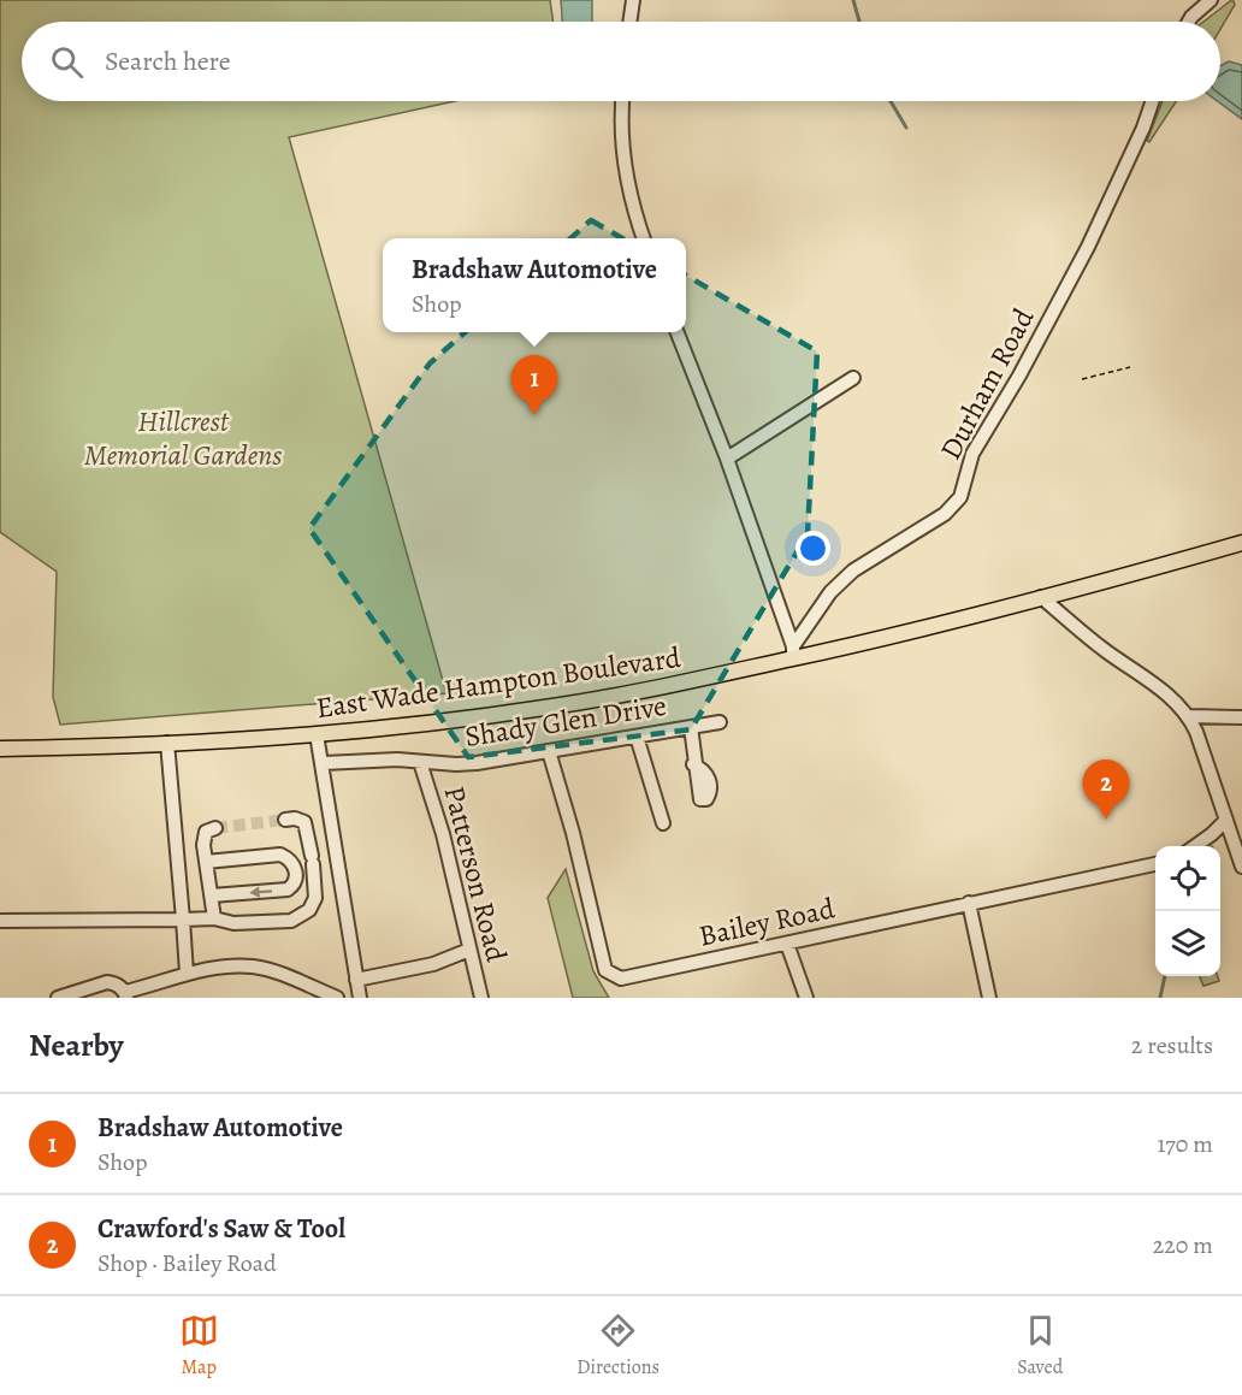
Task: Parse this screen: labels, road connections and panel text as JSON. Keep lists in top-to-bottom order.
{
  "streets": {
    "main road": ["East Wade Hampton Boulevard"],
    "street": [
      "Durham Road",
      "Shady Glen Drive",
      "Patterson Road",
      "Bailey Road"
    ]
  },
  "crossings": [
    ["Durham Road", "East Wade Hampton Boulevard"],
    ["Shady Glen Drive", "Patterson Road"],
    ["Shady Glen Drive", "Bailey Road"]
  ],
  "parks": ["Hillcrest Memorial Gardens"],
  "page": {
    "search": "Search here",
    "popup": ["Bradshaw Automotive", "Shop"],
    "pins": ["1", "2"],
    "heading": ["Nearby", "2 results"],
    "list": [
      {
        "mark": "1",
        "name": "Bradshaw Automotive",
        "note": "Shop",
        "value": "170 m"
      },
      {
        "mark": "2",
        "name": "Crawford's Saw & Tool",
        "note": "Shop · Bailey Road",
        "value": "220 m"
      }
    ],
    "nav": ["Map", "Directions", "Saved"]
  }
}
